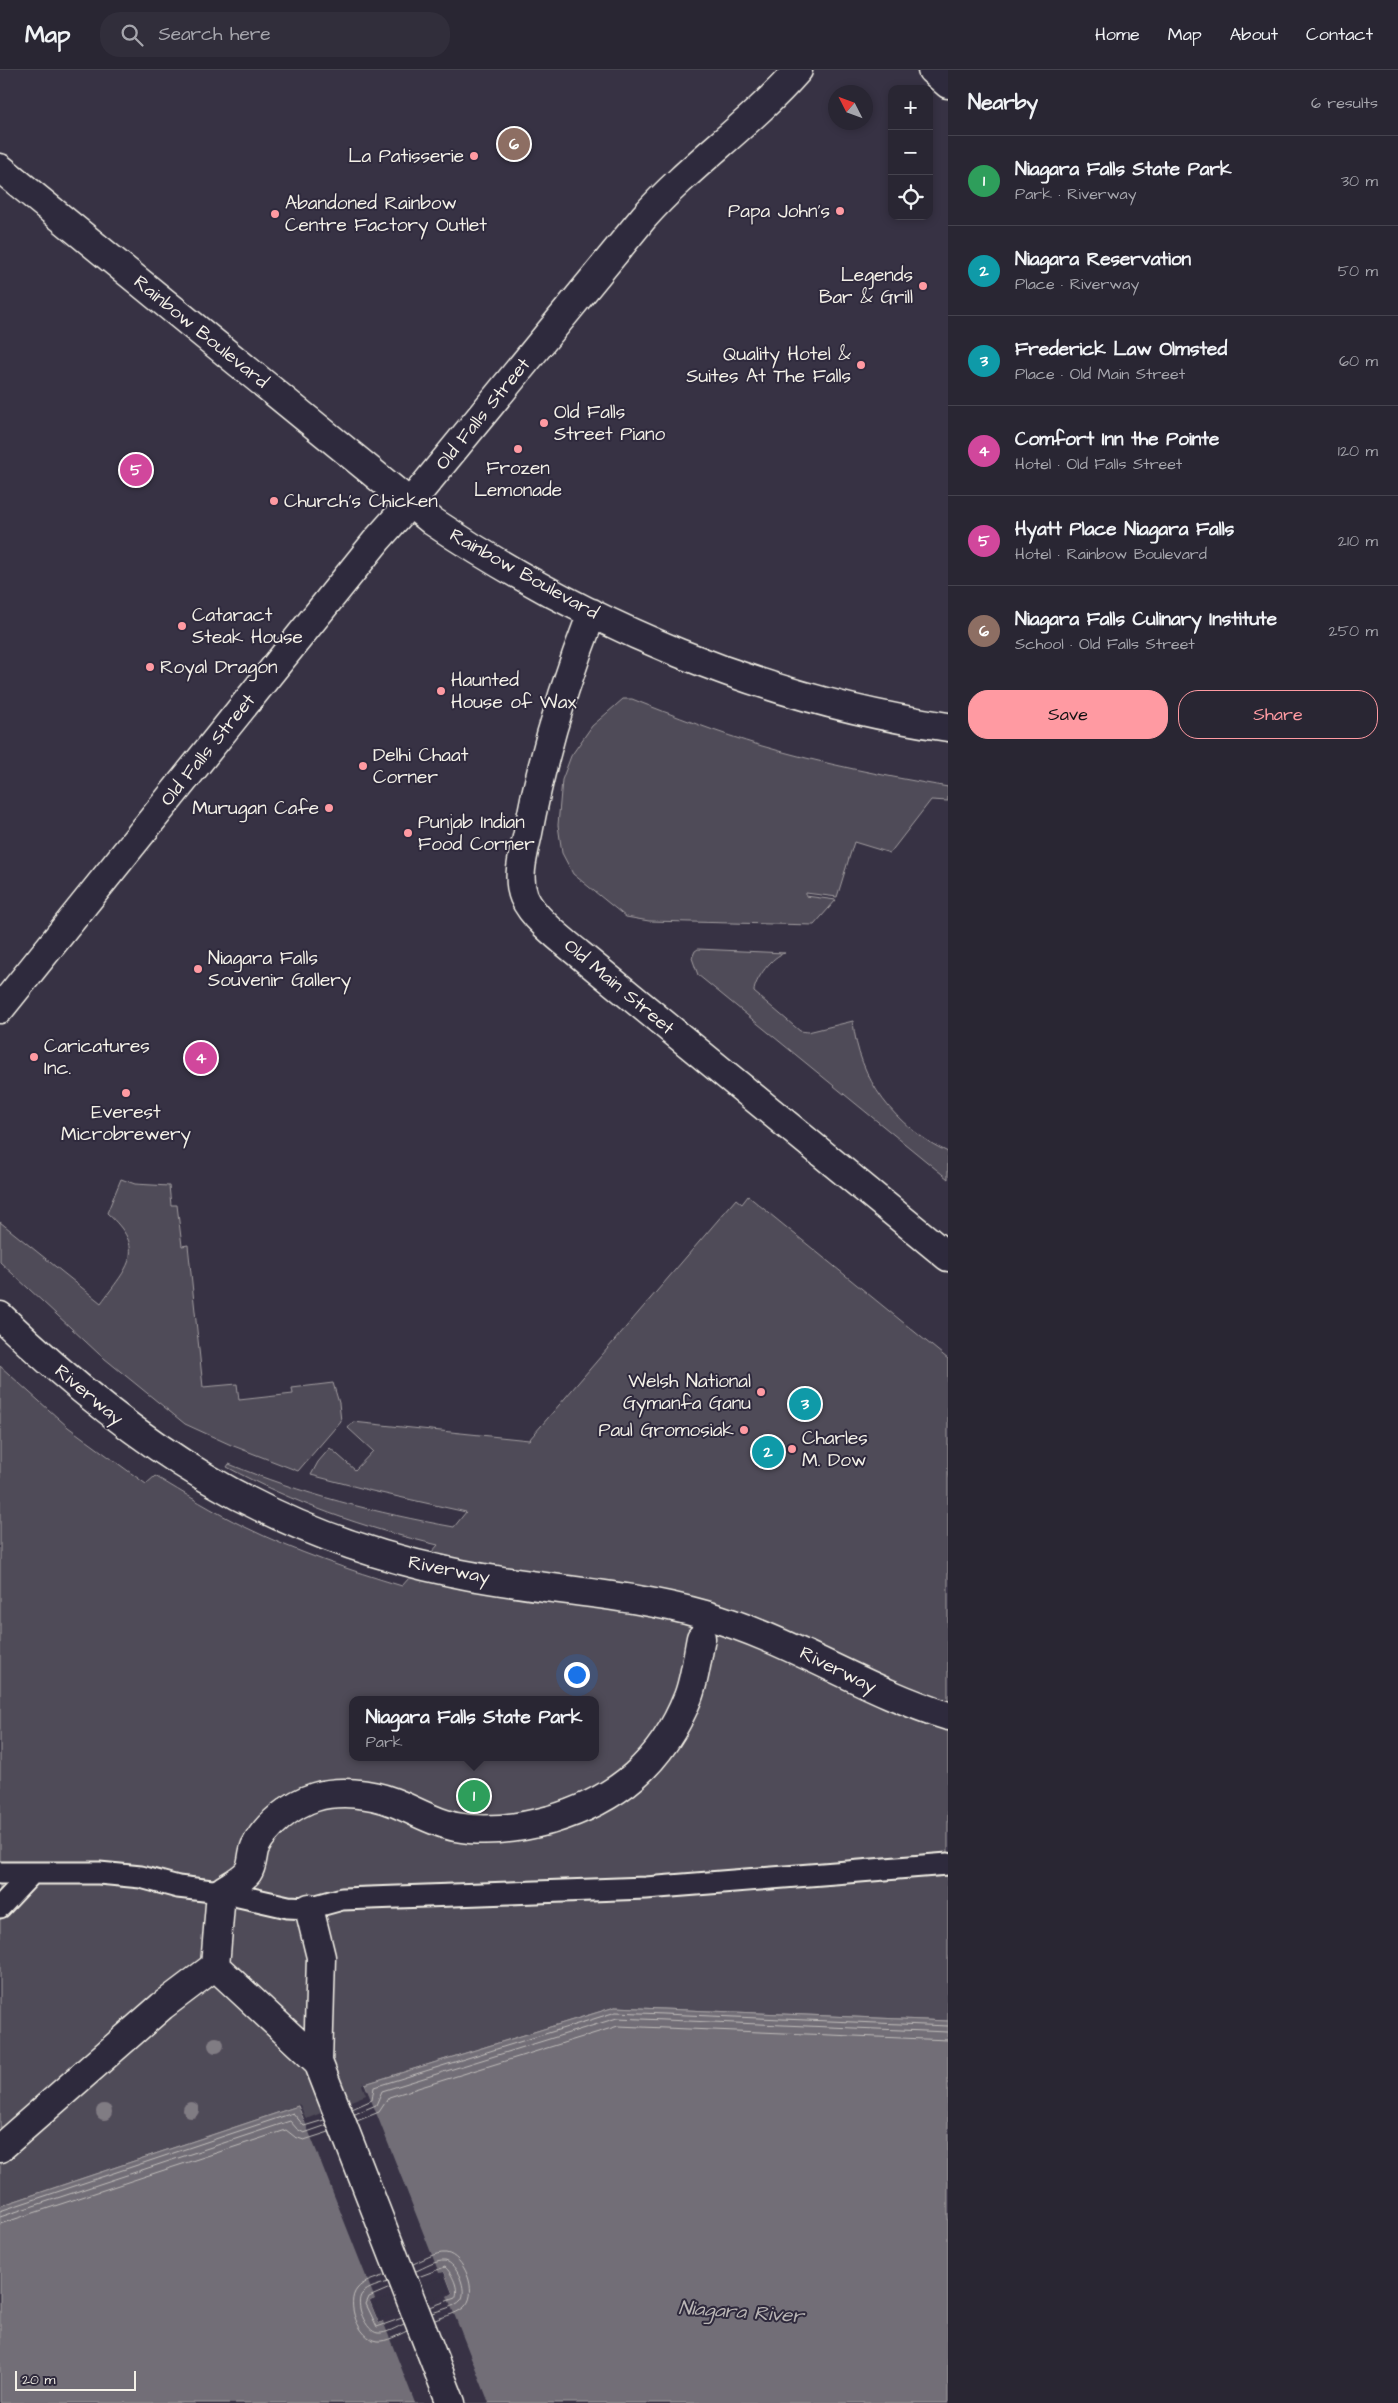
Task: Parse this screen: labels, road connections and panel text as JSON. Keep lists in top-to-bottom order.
{
  "streets": {
    "street": [
      "Rainbow Boulevard",
      "Old Falls Street",
      "Old Main Street",
      "Riverway"
    ]
  },
  "crossings": [
    ["Rainbow Boulevard", "Old Falls Street"],
    ["Rainbow Boulevard", "Old Main Street"]
  ],
  "water": ["Niagara River"],
  "places": [
    "La Patisserie",
    "Papa John's",
    "Abandoned Rainbow Centre Factory Outlet",
    "Legends Bar & Grill",
    "Quality Hotel & Suites At The Falls",
    "Old Falls Street Piano",
    "Frozen Lemonade",
    "Church's Chicken",
    "Cataract Steak House",
    "Royal Dragon",
    "Haunted House of Wax",
    "Delhi Chaat Corner",
    "Murugan Cafe",
    "Punjab Indian Food Corner",
    "Niagara Falls Souvenir Gallery",
    "Caricatures Inc.",
    "Everest Microbrewery",
    "Welsh National Gymanfa Ganu",
    "Paul Gromosiak",
    "Charles M. Dow"
  ],
  "scale_bar": "20 m",
  "north": "top left",
  "page": {
    "header": "Map",
    "search": "Search here",
    "nav": [
      "Home",
      "Map",
      "About",
      "Contact"
    ],
    "heading": ["Nearby", "6 results"],
    "map_buttons": ["+", "−"],
    "pins": [
      "6",
      "5",
      "4",
      "3",
      "2",
      "1"
    ],
    "list": [
      {
        "mark": "1",
        "name": "Niagara Falls State Park",
        "note": "Park · Riverway",
        "value": "30 m"
      },
      {
        "mark": "2",
        "name": "Niagara Reservation",
        "note": "Place · Riverway",
        "value": "50 m"
      },
      {
        "mark": "3",
        "name": "Frederick Law Olmsted",
        "note": "Place · Old Main Street",
        "value": "60 m"
      },
      {
        "mark": "4",
        "name": "Comfort Inn the Pointe",
        "note": "Hotel · Old Falls Street",
        "value": "120 m"
      },
      {
        "mark": "5",
        "name": "Hyatt Place Niagara Falls",
        "note": "Hotel · Rainbow Boulevard",
        "value": "210 m"
      },
      {
        "mark": "6",
        "name": "Niagara Falls Culinary Institute",
        "note": "School · Old Falls Street",
        "value": "250 m"
      }
    ],
    "buttons": ["Save", "Share"],
    "popup": ["Niagara Falls State Park", "Park"],
    "scale": "20 m"
  }
}
